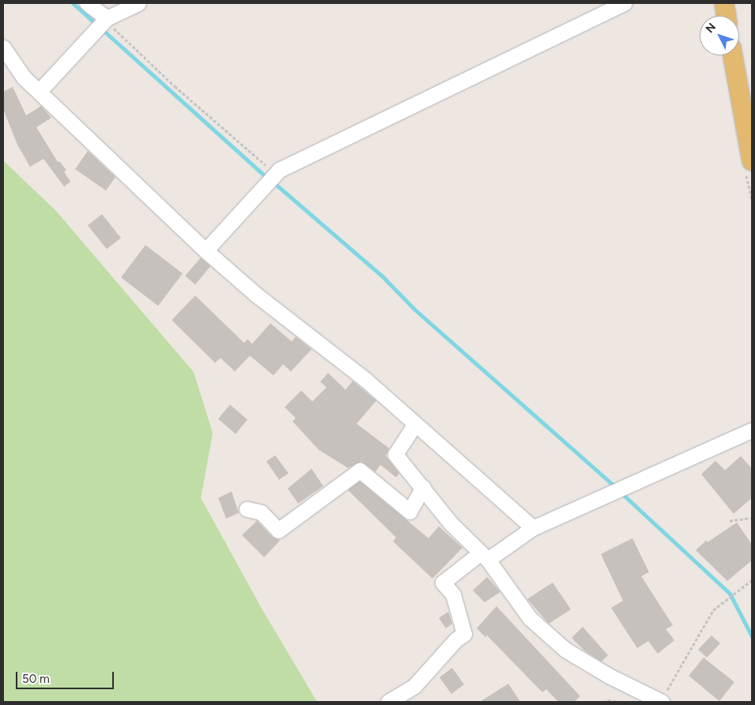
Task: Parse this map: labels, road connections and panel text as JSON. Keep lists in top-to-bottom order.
{
  "scale_bar": "50 m",
  "north": "top left"
}
